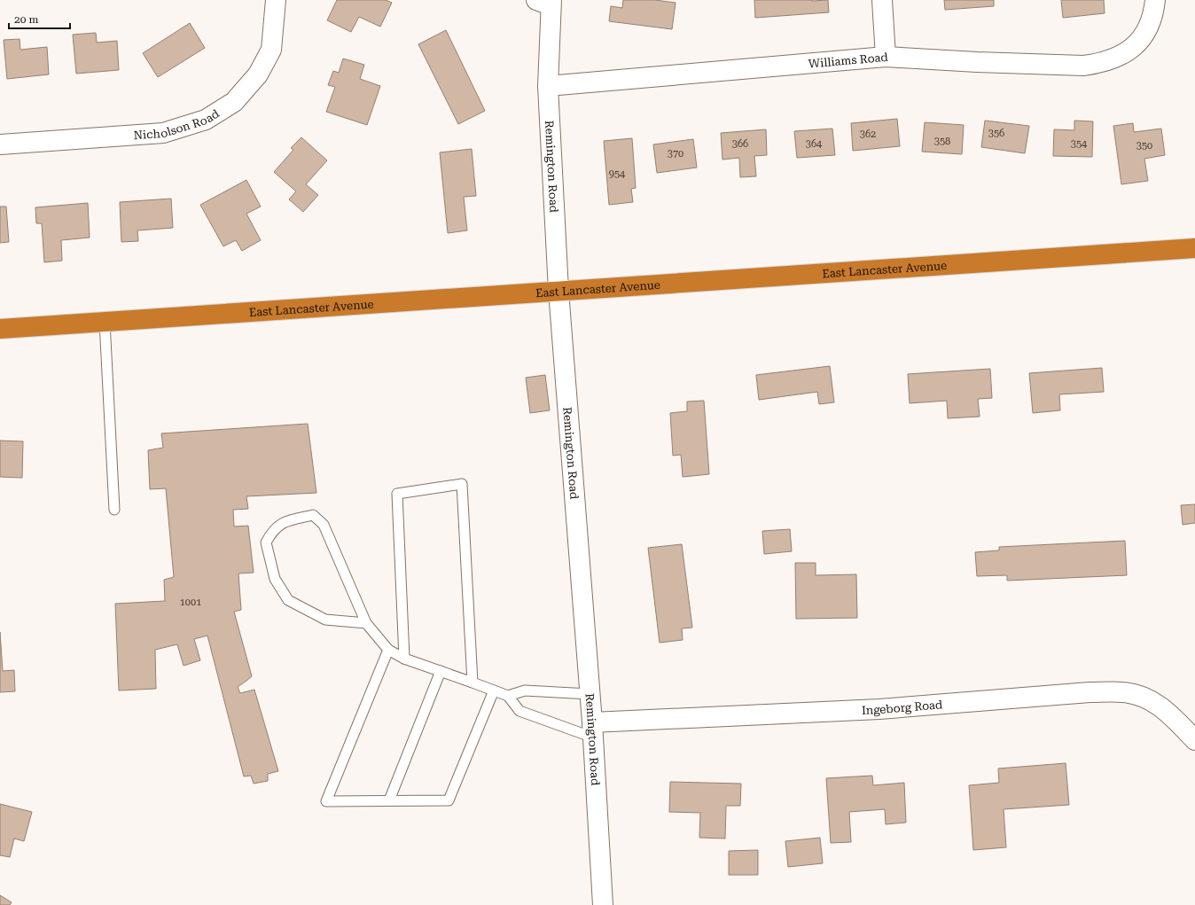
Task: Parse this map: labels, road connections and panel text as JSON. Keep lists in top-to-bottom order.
{
  "streets": {
    "highway": ["East Lancaster Avenue"],
    "street": [
      "Williams Road",
      "Nicholson Road",
      "Remington Road",
      "Ingeborg Road"
    ]
  },
  "crossings": [
    ["Williams Road", "Remington Road"],
    ["Remington Road", "East Lancaster Avenue"],
    ["Remington Road", "Ingeborg Road"]
  ],
  "house_numbers": [
    "356",
    "362",
    "358",
    "366",
    "364",
    "354",
    "350",
    "370",
    "954",
    "1001"
  ],
  "scale_bar": "20 m"
}
